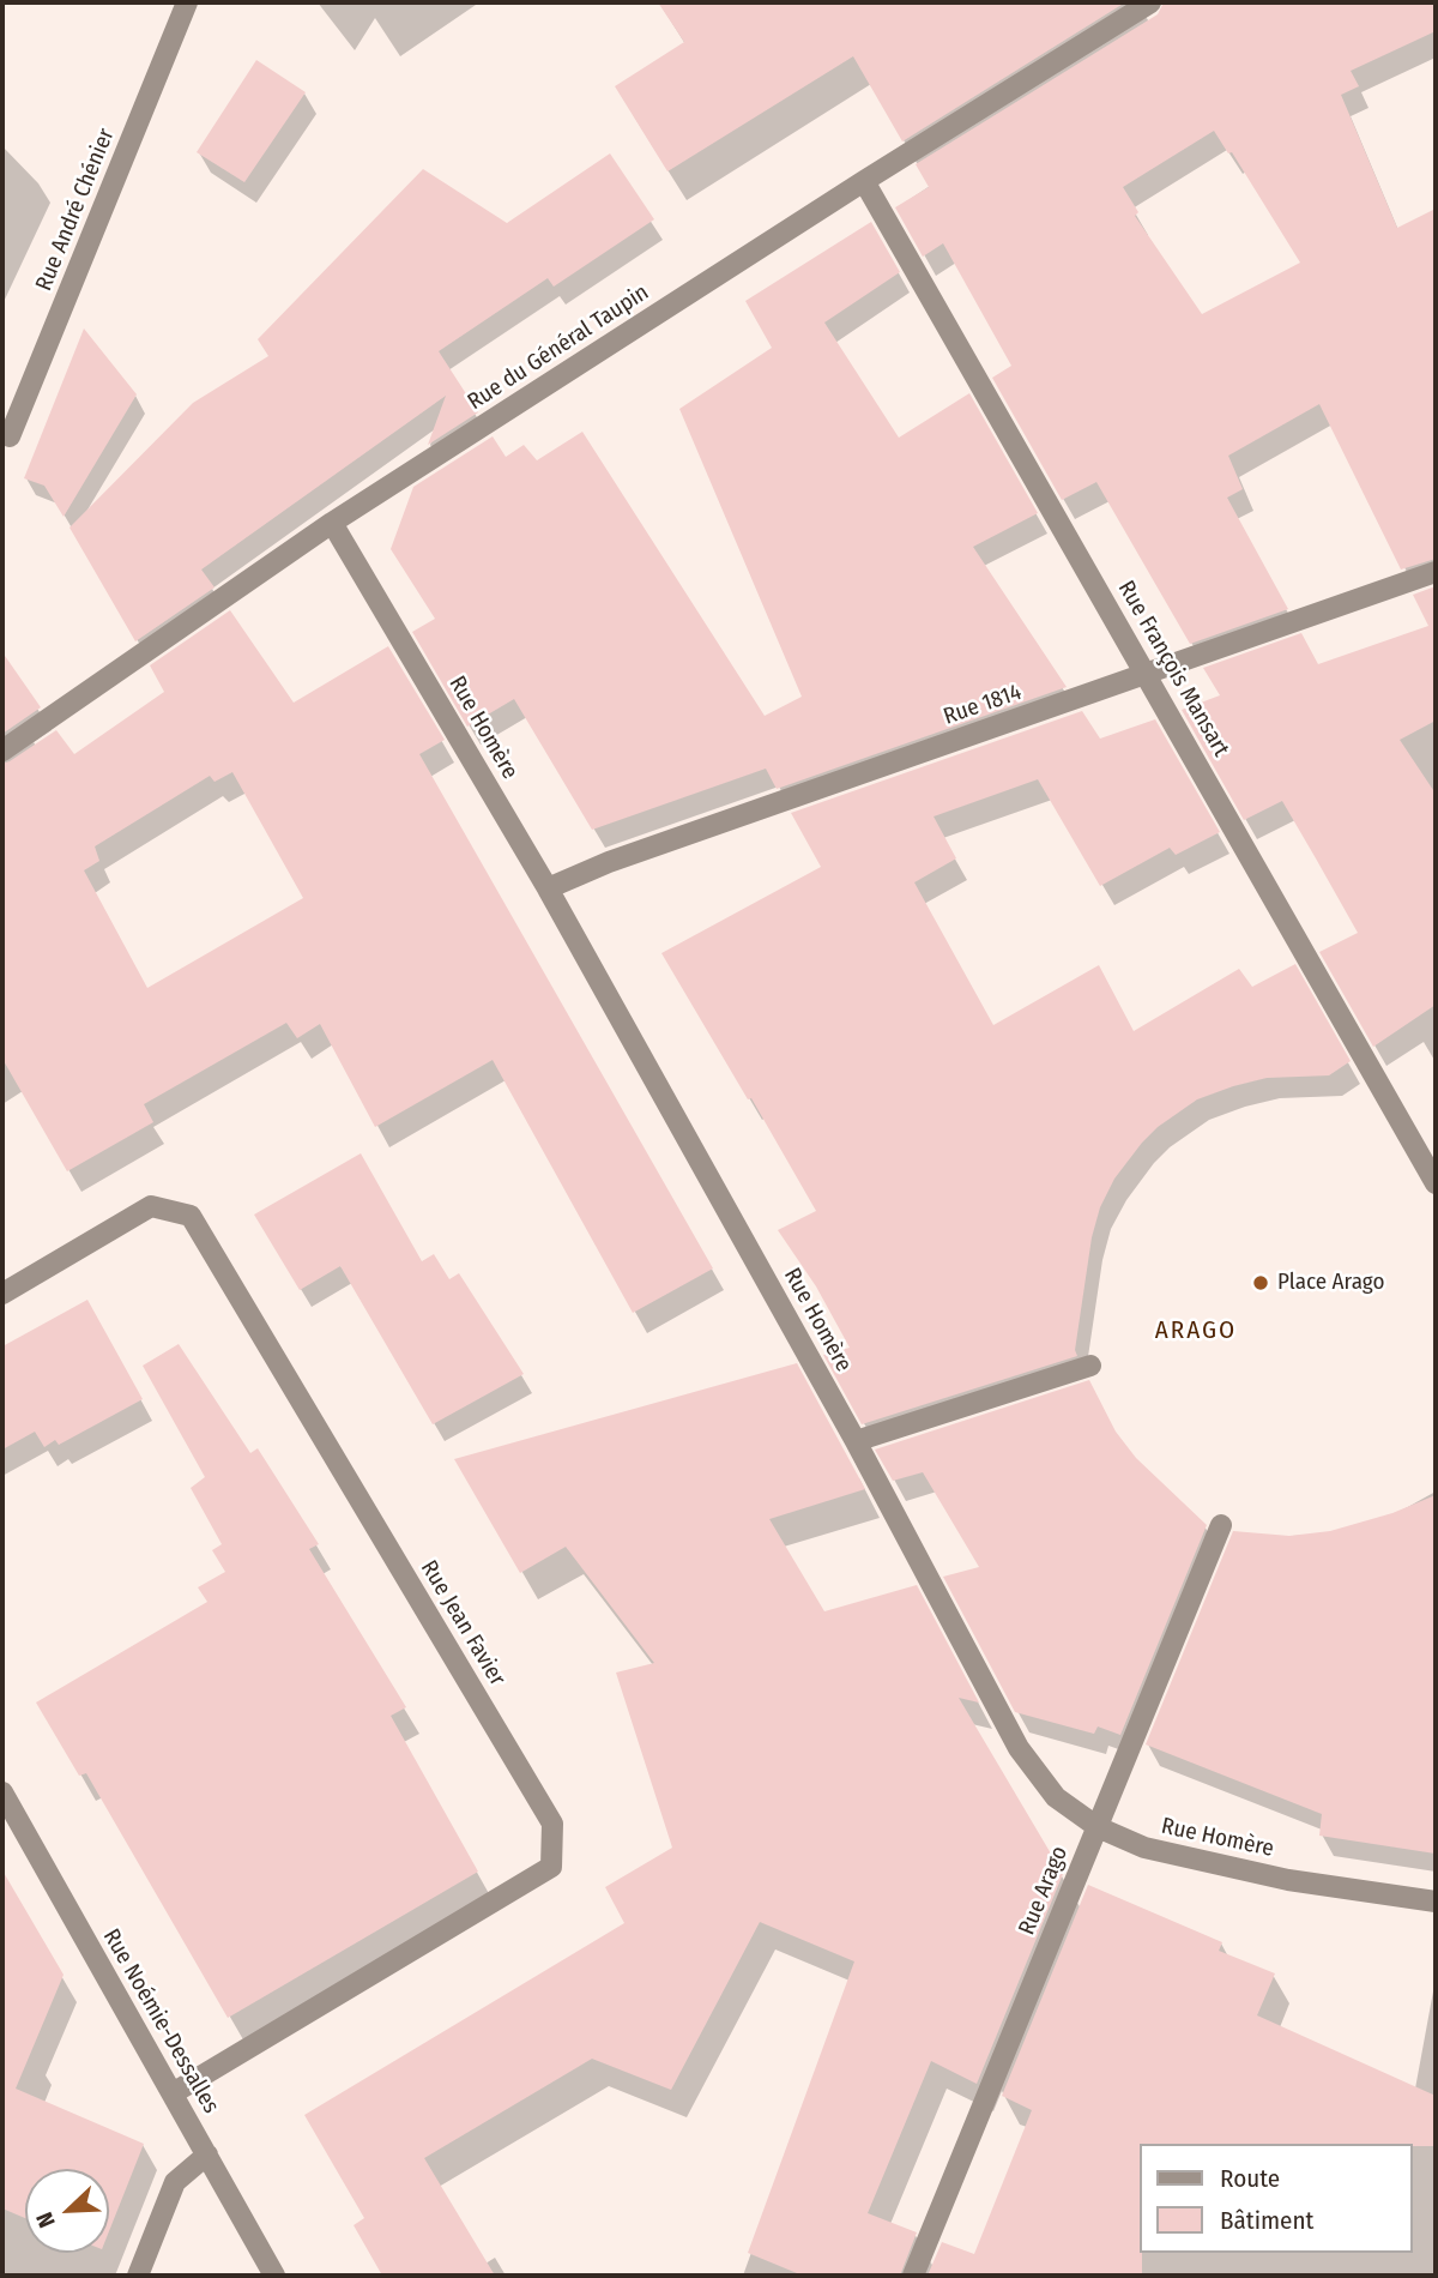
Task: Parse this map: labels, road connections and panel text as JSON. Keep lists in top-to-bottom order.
{
  "streets": {
    "street": [
      "Rue André Chénier",
      "Rue du Général Taupin",
      "Rue François Mansart",
      "Rue 1814",
      "Rue Homère",
      "Rue Jean Favier",
      "Rue Arago",
      "Rue Noémie-Dessalles"
    ]
  },
  "crossings": [
    ["Rue du Général Taupin", "Rue François Mansart"],
    ["Rue du Général Taupin", "Rue Homère"],
    ["Rue François Mansart", "Rue 1814"],
    ["Rue 1814", "Rue Homère"],
    ["Rue Homère", "Rue Arago"],
    ["Rue Jean Favier", "Rue Noémie-Dessalles"]
  ],
  "districts": ["ARAGO"],
  "places": ["Place Arago"],
  "legend": ["Route", "Bâtiment"],
  "north": "bottom left"
}
